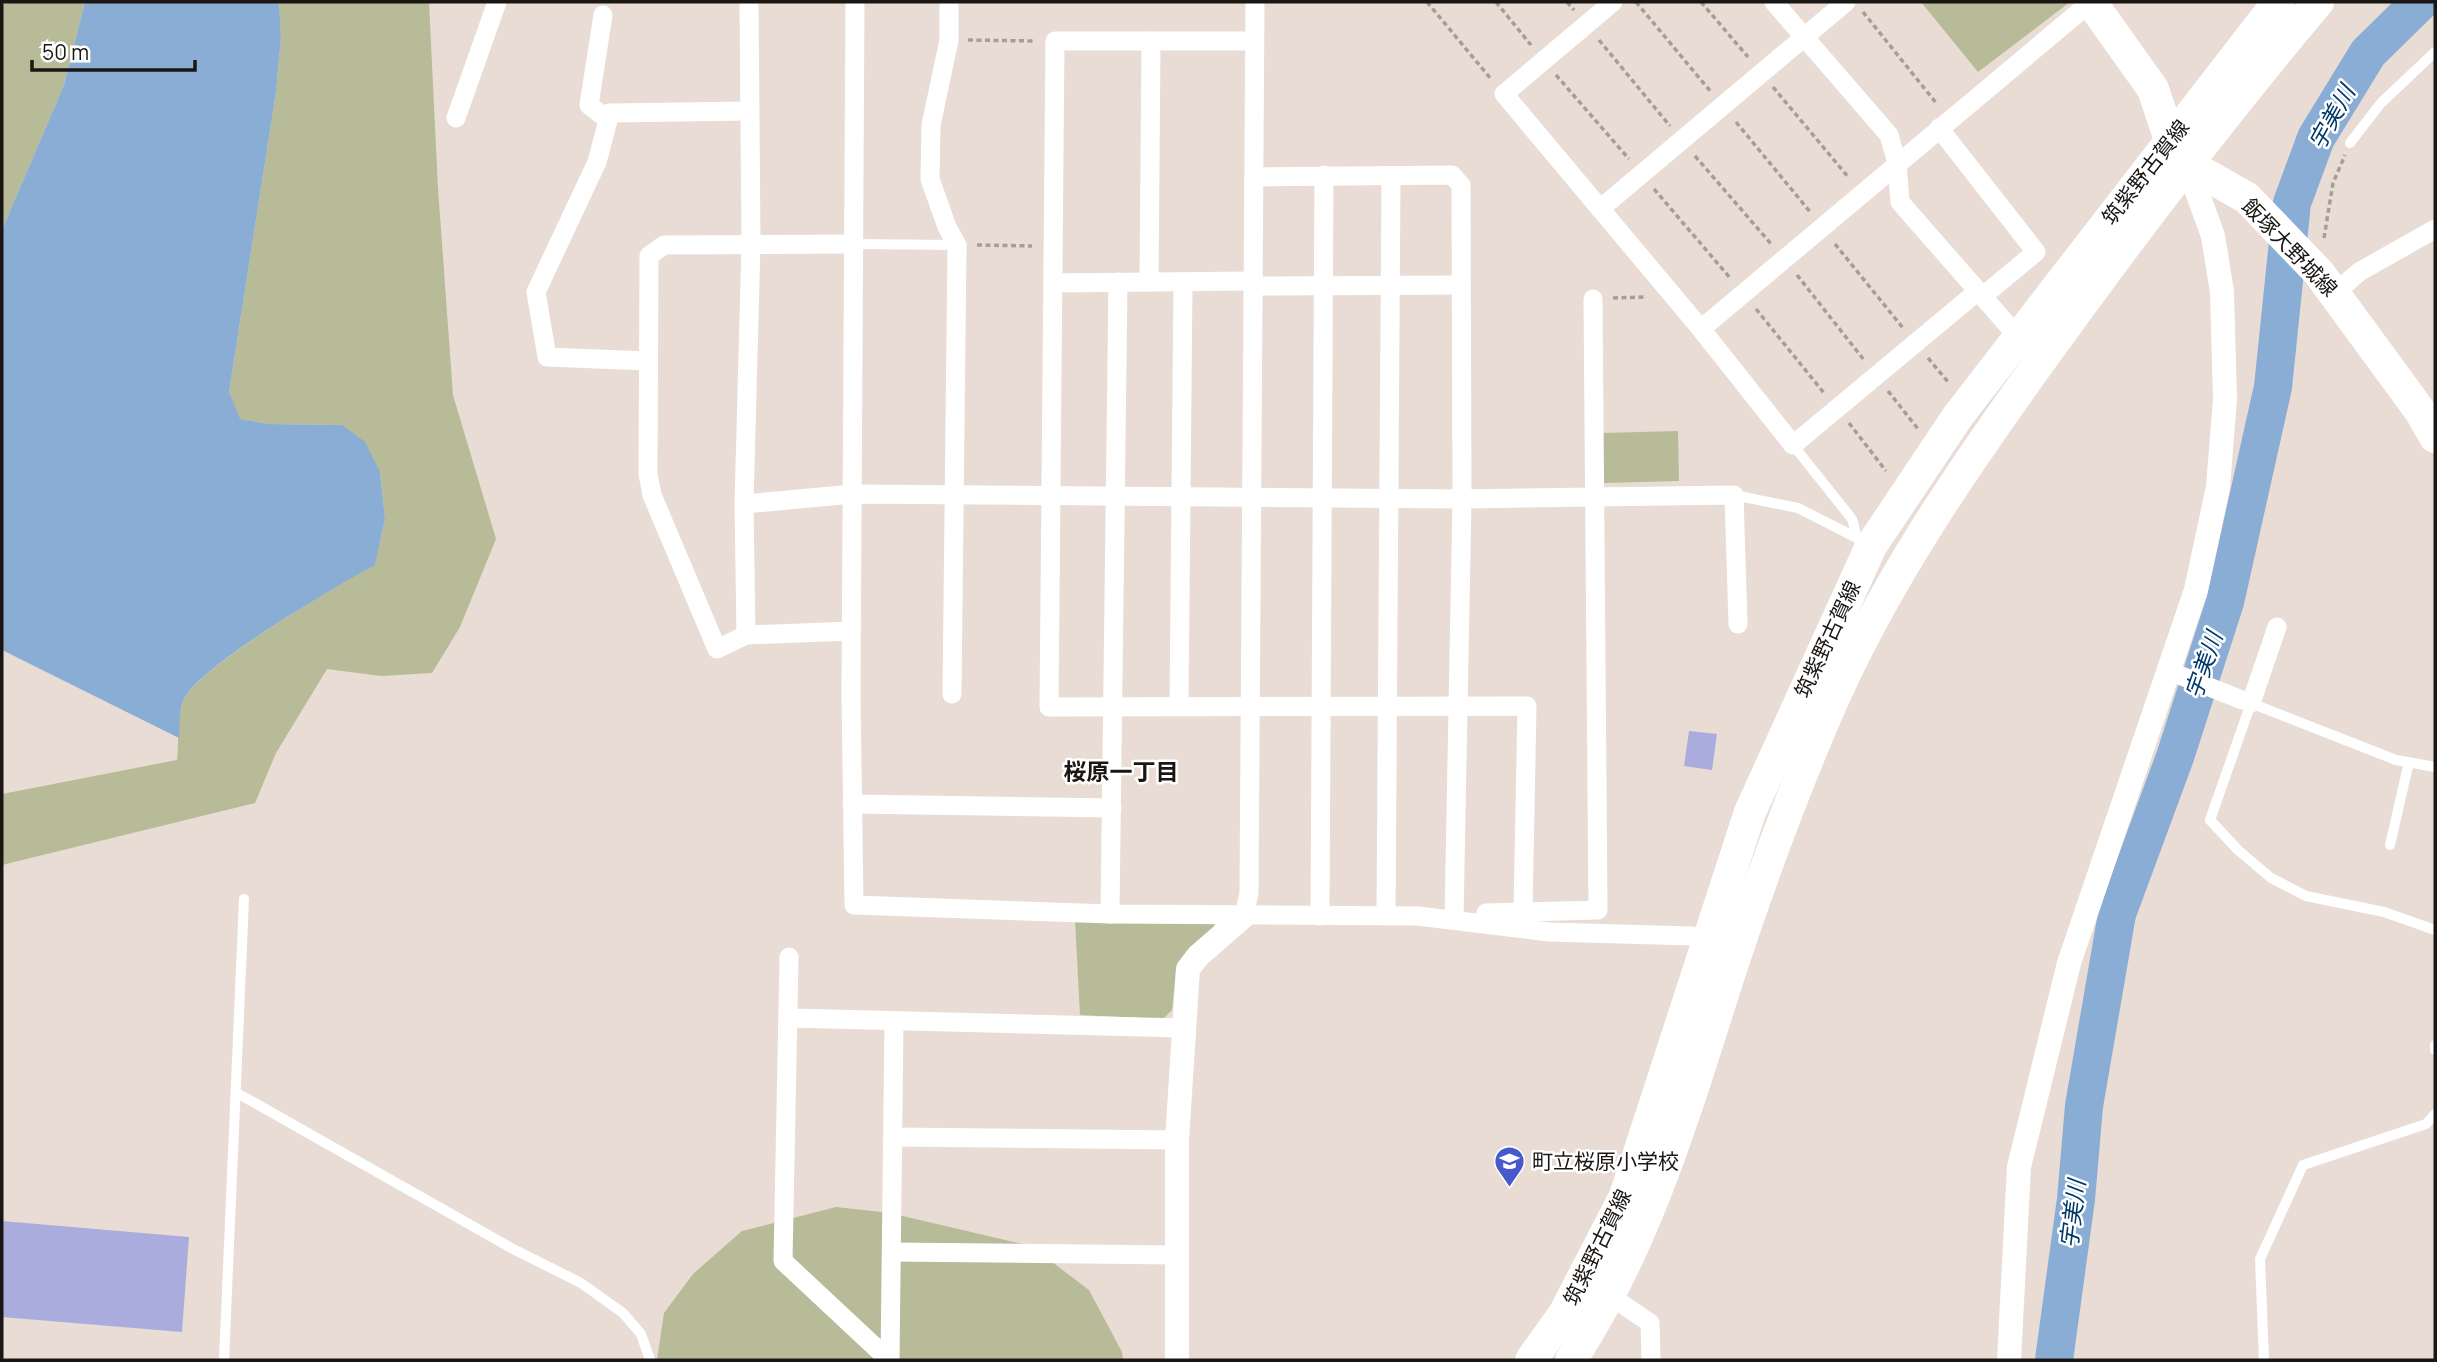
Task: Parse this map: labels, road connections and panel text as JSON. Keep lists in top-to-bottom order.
{
  "streets": {
    "main road": ["筑紫野古賀線", "飯塚大野城線"]
  },
  "crossings": [
    ["筑紫野古賀線", "飯塚大野城線"]
  ],
  "districts": ["桜原一丁目"],
  "water": ["宇美川"],
  "places": {
    "school or university": ["町立桜原小学校"]
  },
  "scale_bar": "50 m"
}
